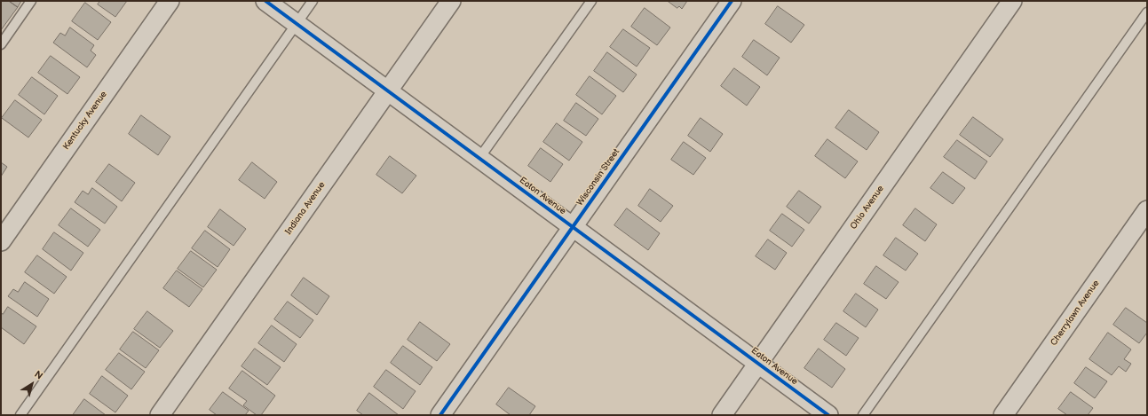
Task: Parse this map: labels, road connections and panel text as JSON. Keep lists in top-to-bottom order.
{
  "streets": {
    "street": [
      "Kentucky Avenue",
      "Wisconsin Street",
      "Eaton Avenue",
      "Ohio Avenue",
      "Indiana Avenue",
      "Cherrylawn Avenue"
    ]
  },
  "crossings": [
    ["Wisconsin Street", "Eaton Avenue"],
    ["Eaton Avenue", "Ohio Avenue"],
    ["Eaton Avenue", "Indiana Avenue"]
  ],
  "north": "top right"
}
